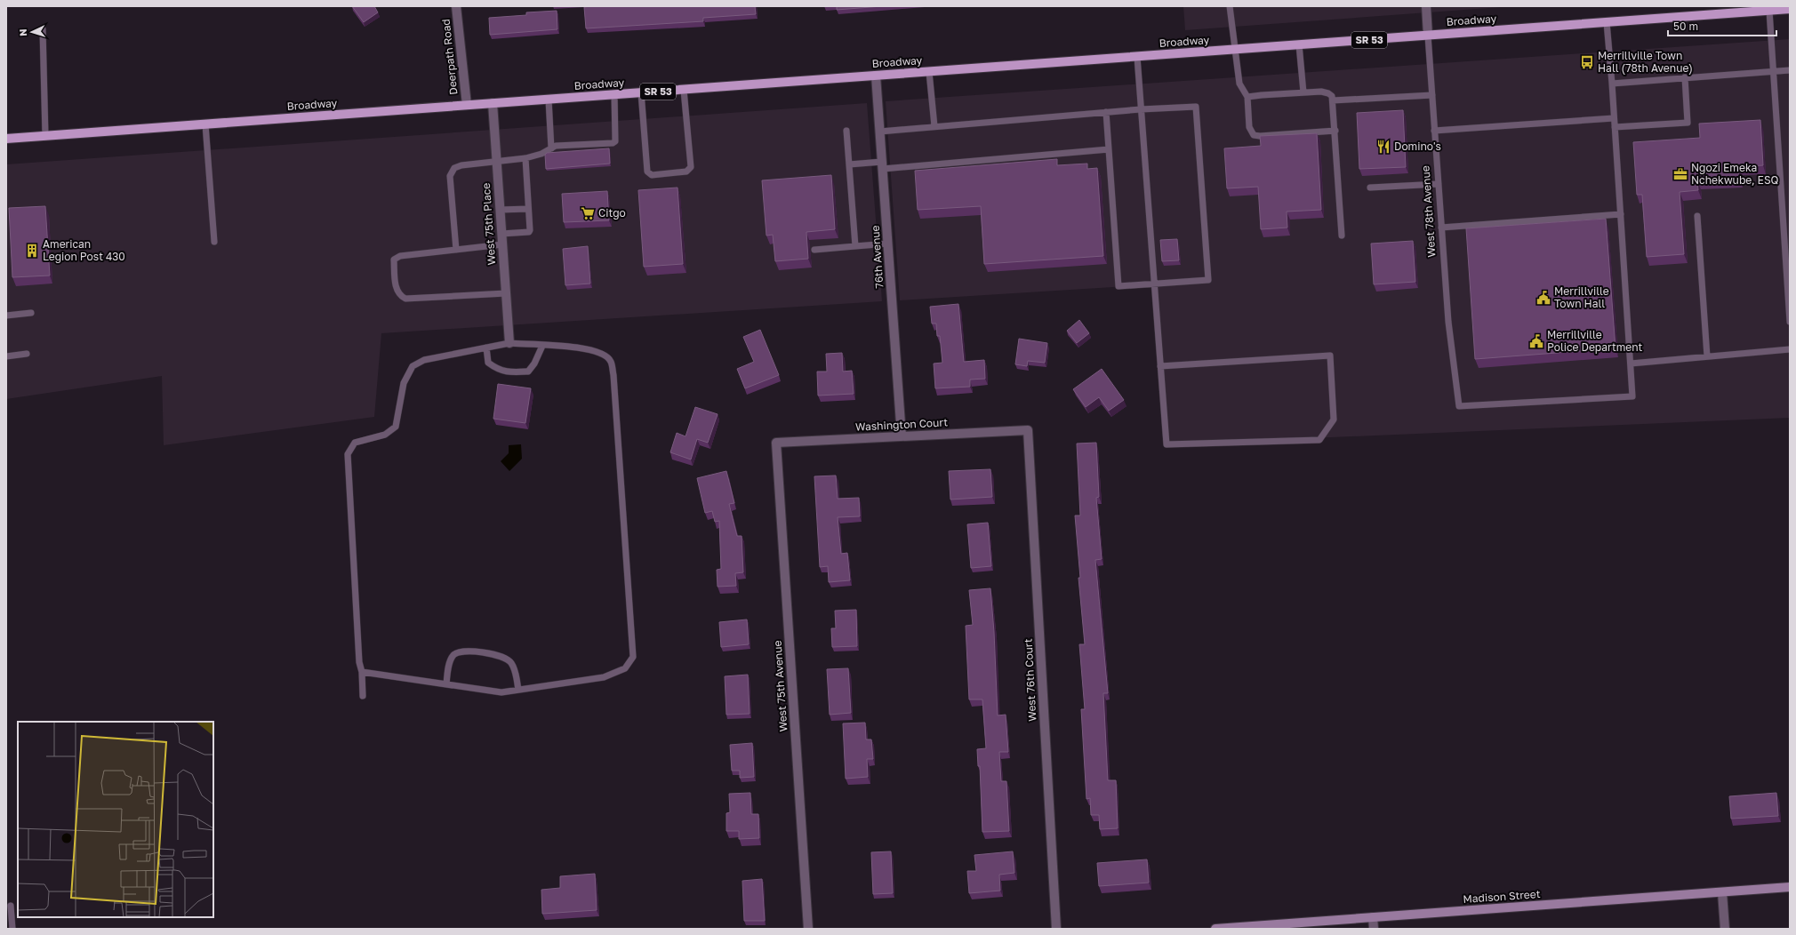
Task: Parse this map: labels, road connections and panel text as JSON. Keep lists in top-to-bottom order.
{
  "streets": {
    "main road": ["Broadway", "SR 53"],
    "street": [
      "Deerpath Road",
      "West 75th Place",
      "76th Avenue",
      "Washington Court",
      "West 76th Court",
      "West 75th Avenue",
      "Madison Street"
    ],
    "lane": ["West 78th Avenue"]
  },
  "crossings": [
    ["Broadway", "Deerpath Road"],
    ["Broadway", "West 78th Avenue"],
    ["Broadway", "West 75th Place"],
    ["Broadway", "76th Avenue"],
    ["76th Avenue", "Washington Court"],
    ["Washington Court", "West 76th Court"],
    ["Washington Court", "West 75th Avenue"]
  ],
  "places": {
    "bus stop": ["Merrillville Town Hall (78th Avenue)"],
    "restaurant": ["Domino's"],
    "office": ["Ngozi Emeka Nchekwube, ESQ"],
    "supermarket": ["Citgo"],
    "building": ["American Legion Post 430"],
    "public building": ["Merrillville Town Hall", "Merrillville Police Department"]
  },
  "scale_bar": "50 m",
  "north": "left"
}
